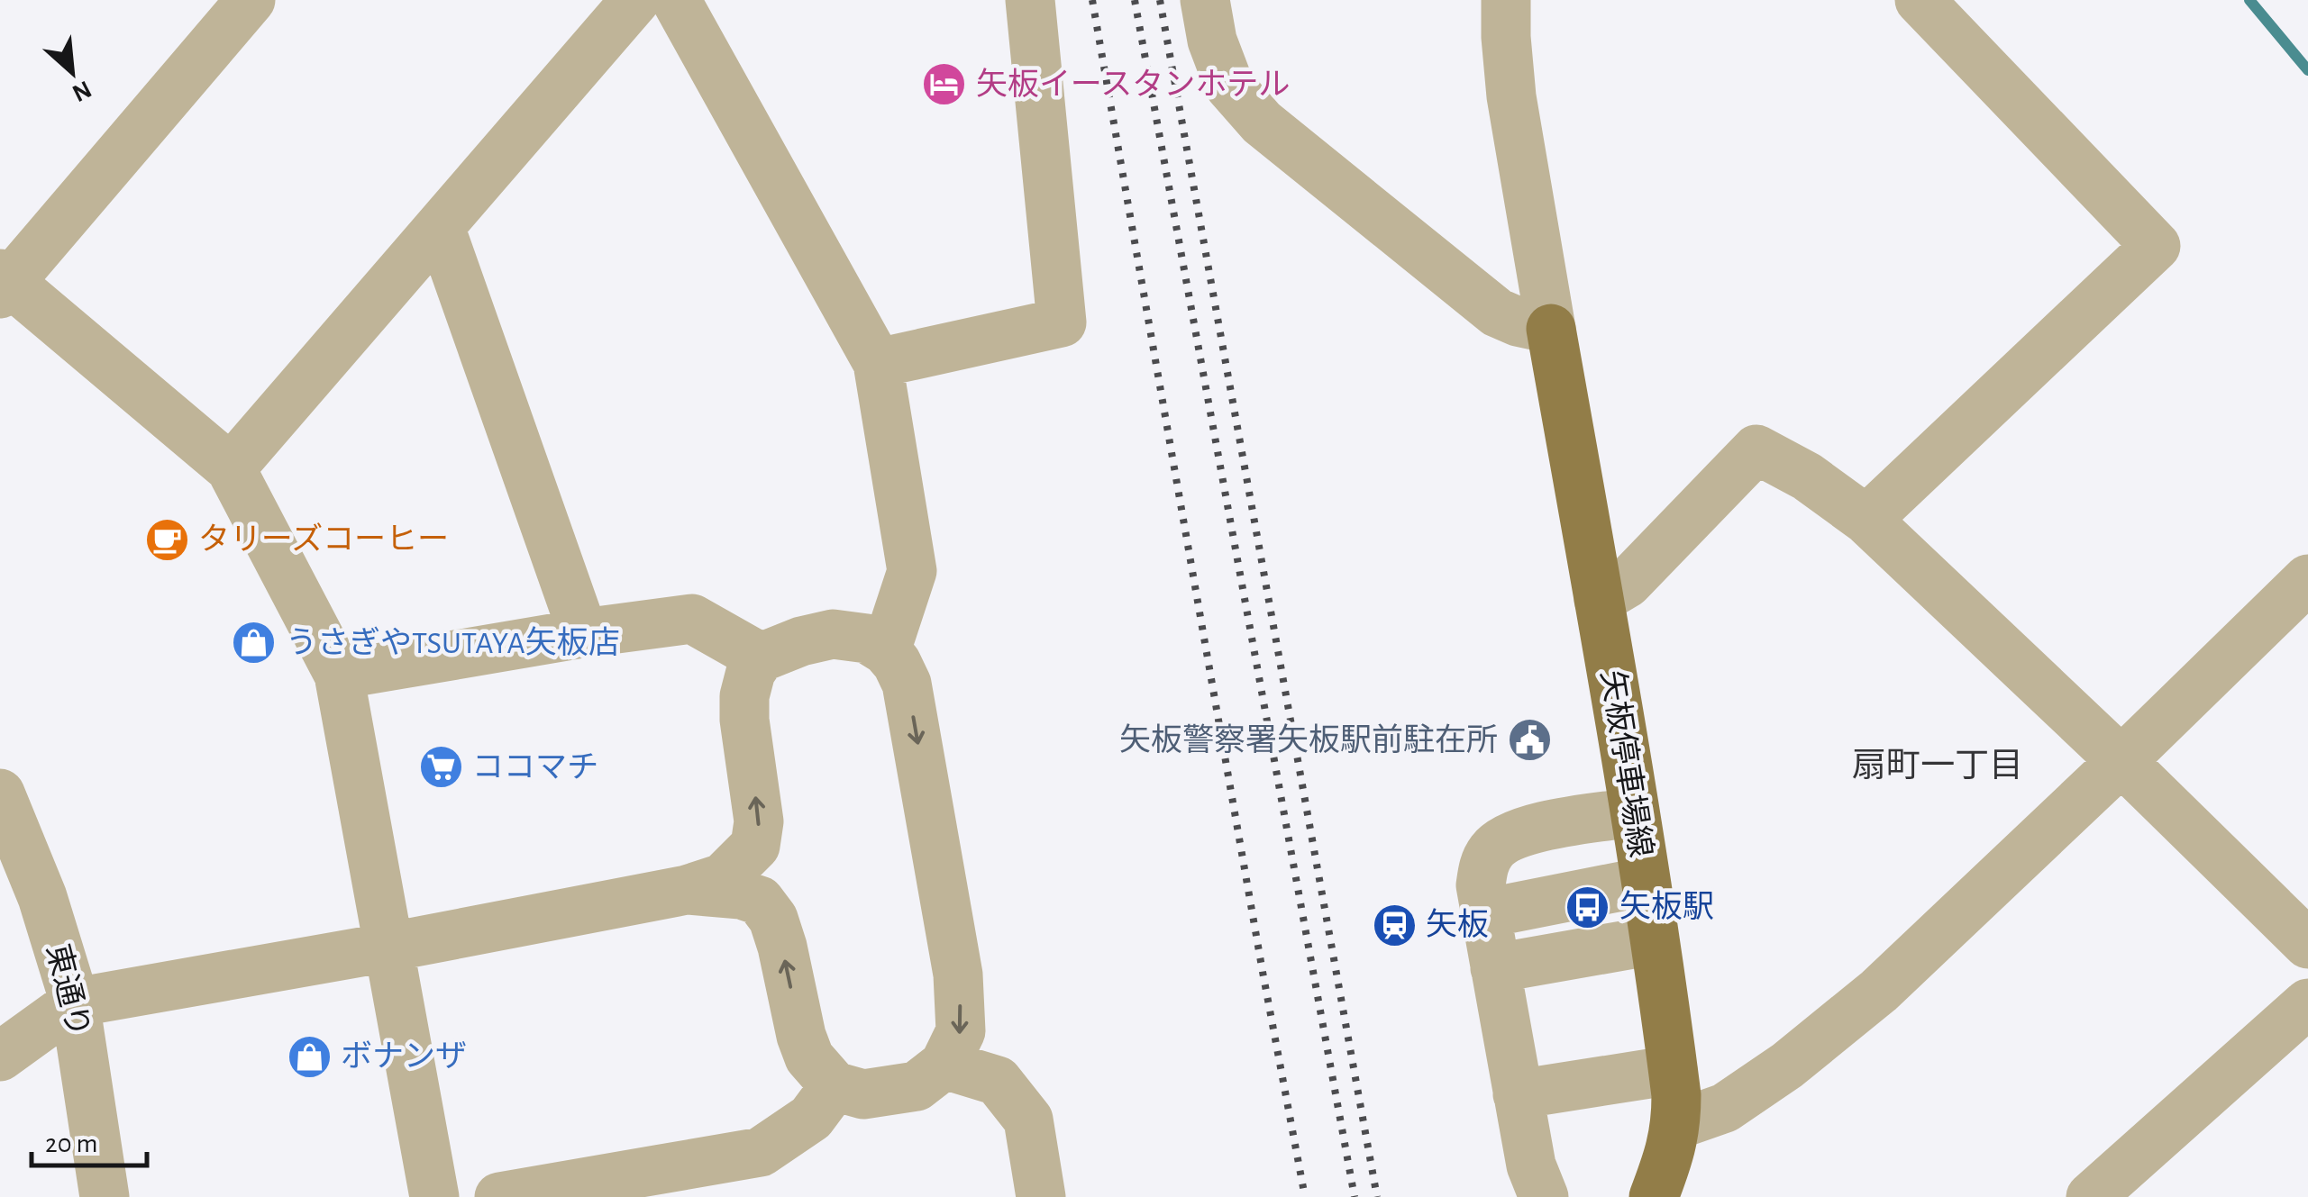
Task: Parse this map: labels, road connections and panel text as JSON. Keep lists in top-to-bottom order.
{
  "streets": {
    "main road": ["矢板停車場線"],
    "street": ["東通り"]
  },
  "districts": ["扇町一丁目"],
  "places": {
    "hotel": ["矢板イースタンホテル"],
    "cafe": ["タリーズコーヒー"],
    "shop": ["うさぎやTSUTAYA矢板店", "ボナンザ"],
    "public building": ["矢板警察署矢板駅前駐在所"],
    "supermarket": ["ココマチ"],
    "bus stop": ["矢板駅"],
    "station": ["矢板"]
  },
  "scale_bar": "20 m",
  "north": "bottom right"
}
